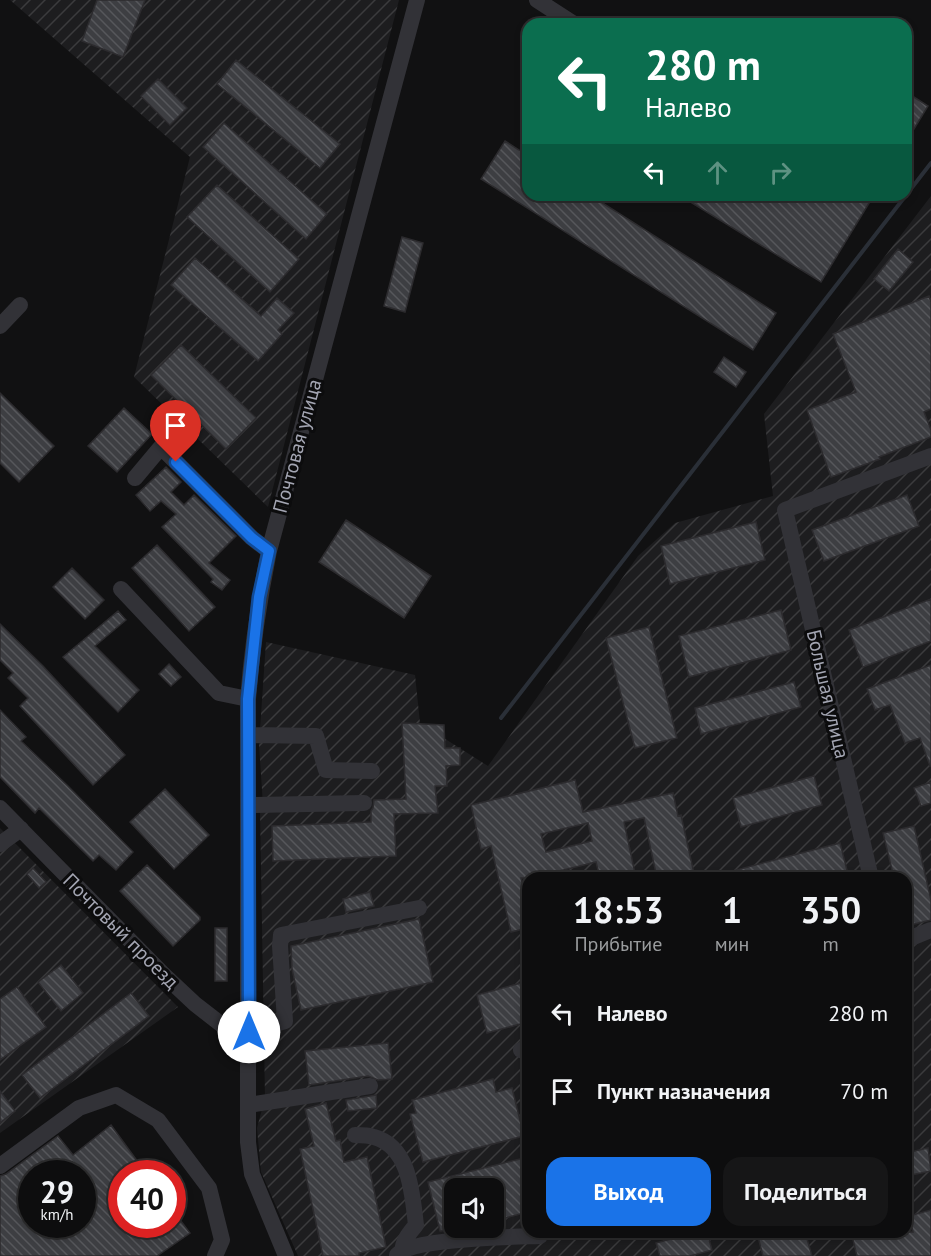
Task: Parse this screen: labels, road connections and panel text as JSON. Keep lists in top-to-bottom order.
{
  "streets": {
    "street": ["Почтовая улица", "Большая улица", "Почтовый проезд"]
  },
  "crossings": [
    ["Почтовая улица", "Почтовый проезд"]
  ],
  "page": {
    "turn": ["280 m", "Налево"],
    "eta": [
      "18:53",
      "Прибытие",
      "1",
      "мин",
      "350",
      "m"
    ],
    "list": [
      {
        "name": "Налево",
        "value": "280 m"
      },
      {
        "name": "Пункт назначения",
        "value": "70 m"
      }
    ],
    "buttons": ["Выход", "Поделиться"],
    "speed": "29 km/h",
    "limit": "40"
  }
}
